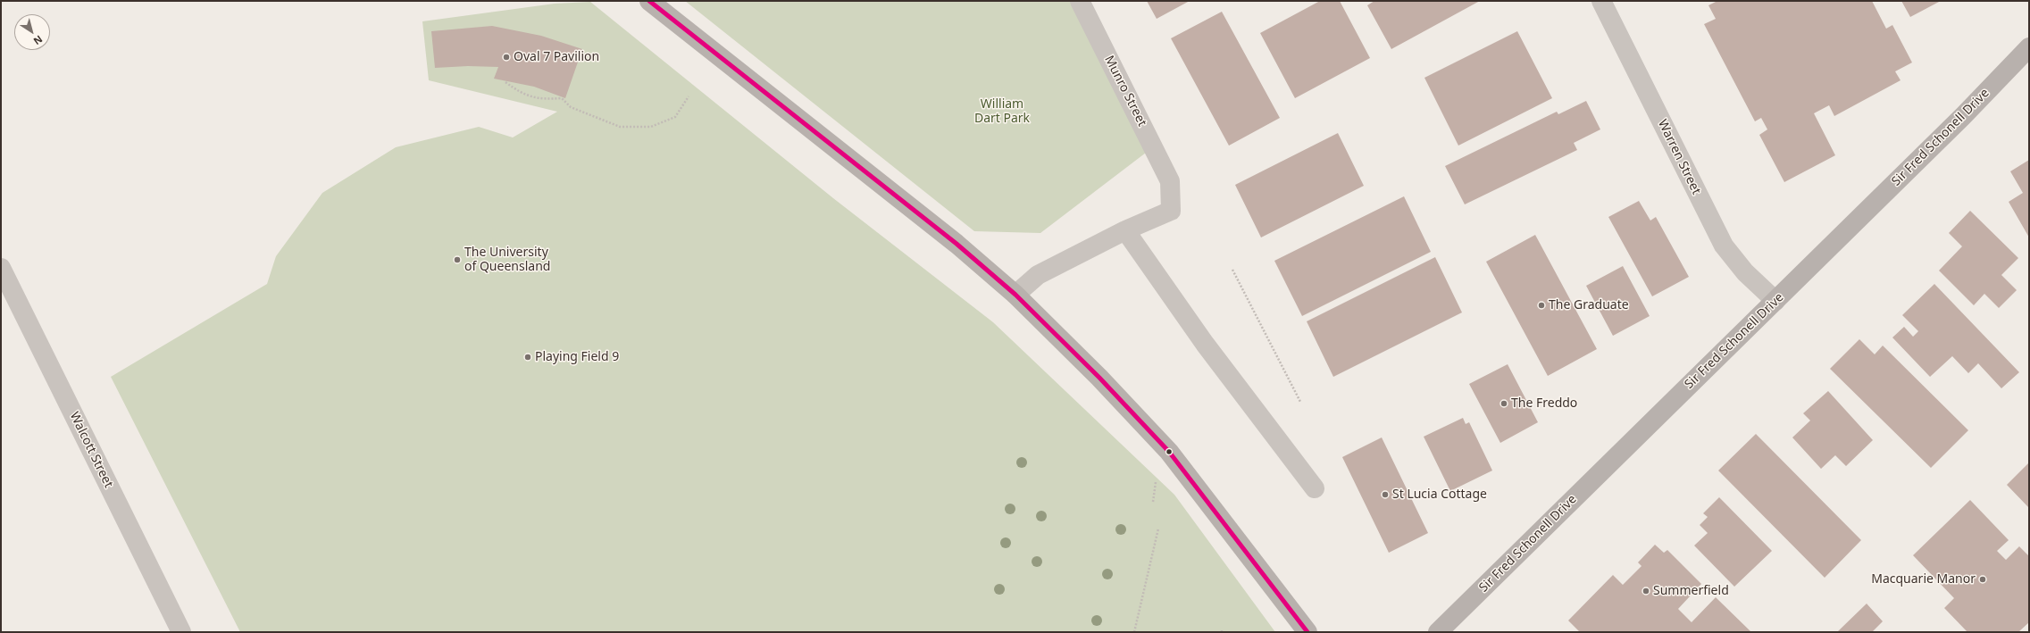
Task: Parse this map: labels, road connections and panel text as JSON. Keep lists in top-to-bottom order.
{
  "streets": {
    "main road": ["Sir Fred Schonell Drive"],
    "street": ["Munro Street", "Warren Street", "Walcott Street"]
  },
  "crossings": [
    ["Sir Fred Schonell Drive", "Warren Street"]
  ],
  "parks": ["William Dart Park"],
  "places": [
    "Oval 7 Pavilion",
    "The University of Queensland",
    "The Graduate",
    "Playing Field 9",
    "The Freddo",
    "St Lucia Cottage",
    "Macquarie Manor",
    "Summerfield"
  ],
  "north": "bottom right"
}
